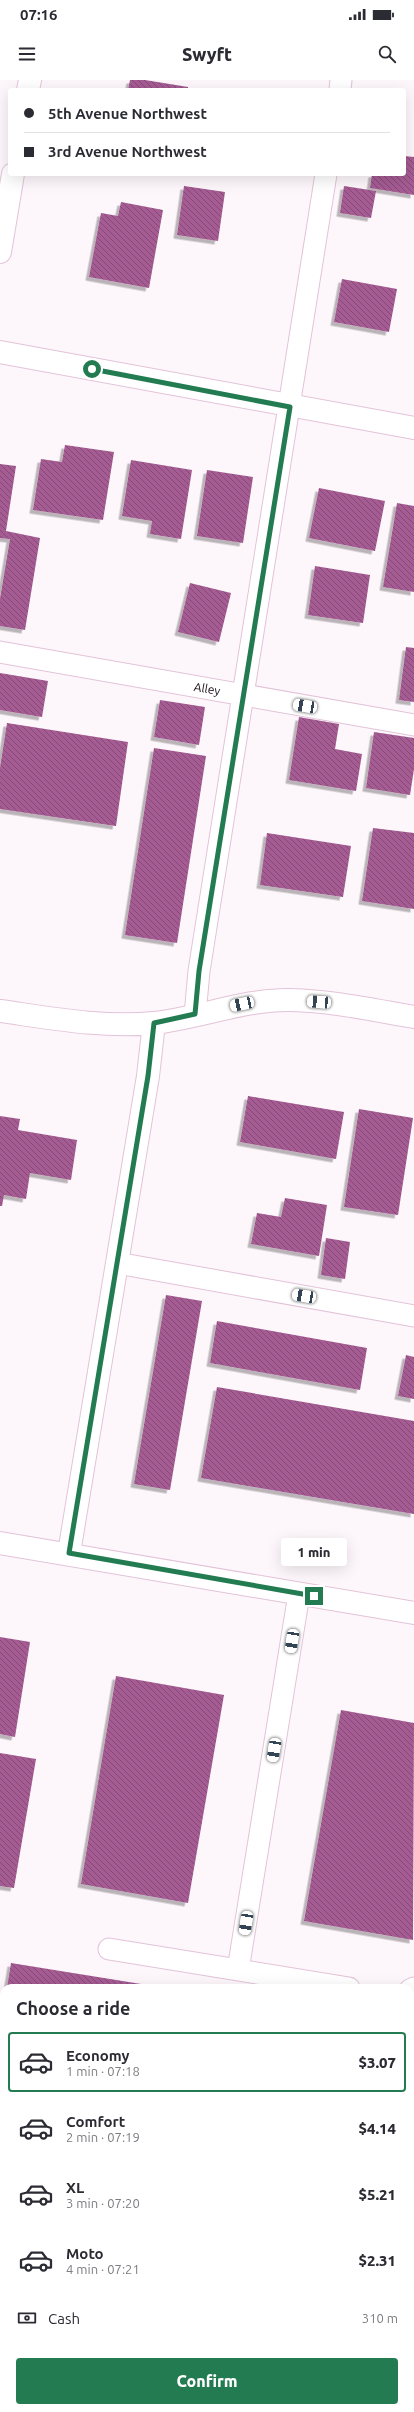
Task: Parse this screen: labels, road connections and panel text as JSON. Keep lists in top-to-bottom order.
{
  "streets": {
    "lane": ["Alley"]
  },
  "page": {
    "status": "07:16",
    "header": "Swyft",
    "banner": ["5th Avenue Northwest", "3rd Avenue Northwest"],
    "bubble": "1 min",
    "heading": "Choose a ride",
    "list": [
      {
        "name": "Economy",
        "note": "1 min · 07:18",
        "value": "$3.07"
      },
      {
        "name": "Comfort",
        "note": "2 min · 07:19",
        "value": "$4.14"
      },
      {
        "name": "XL",
        "note": "3 min · 07:20",
        "value": "$5.21"
      },
      {
        "name": "Moto",
        "note": "4 min · 07:21",
        "value": "$2.31"
      }
    ],
    "pay": ["Cash", "310 m"],
    "buttons": "Confirm"
  }
}
